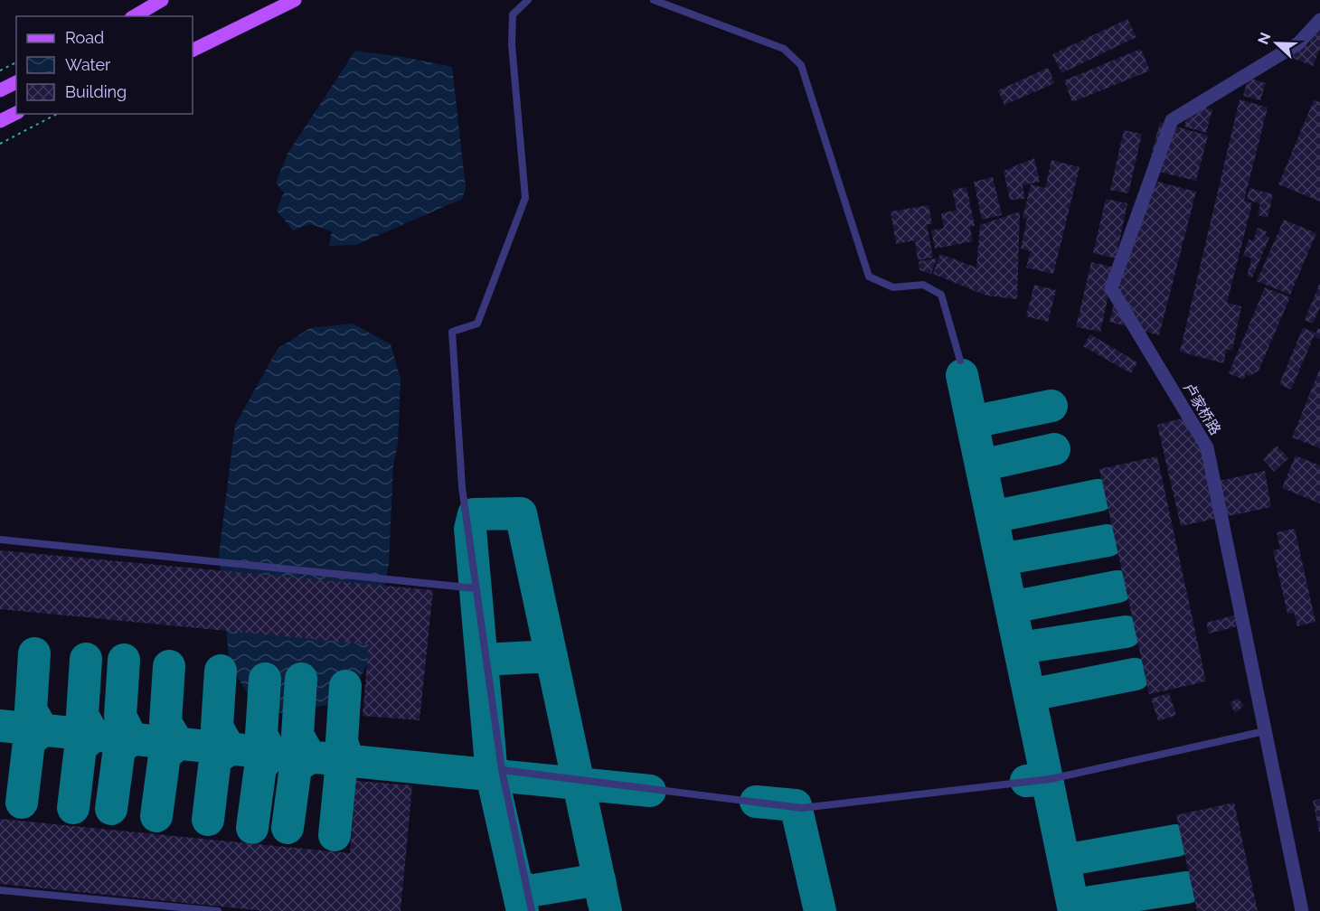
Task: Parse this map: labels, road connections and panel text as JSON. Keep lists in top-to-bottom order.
{
  "streets": {
    "street": ["卢家桥路"]
  },
  "legend": ["Road", "Water", "Building"],
  "north": "left"
}
